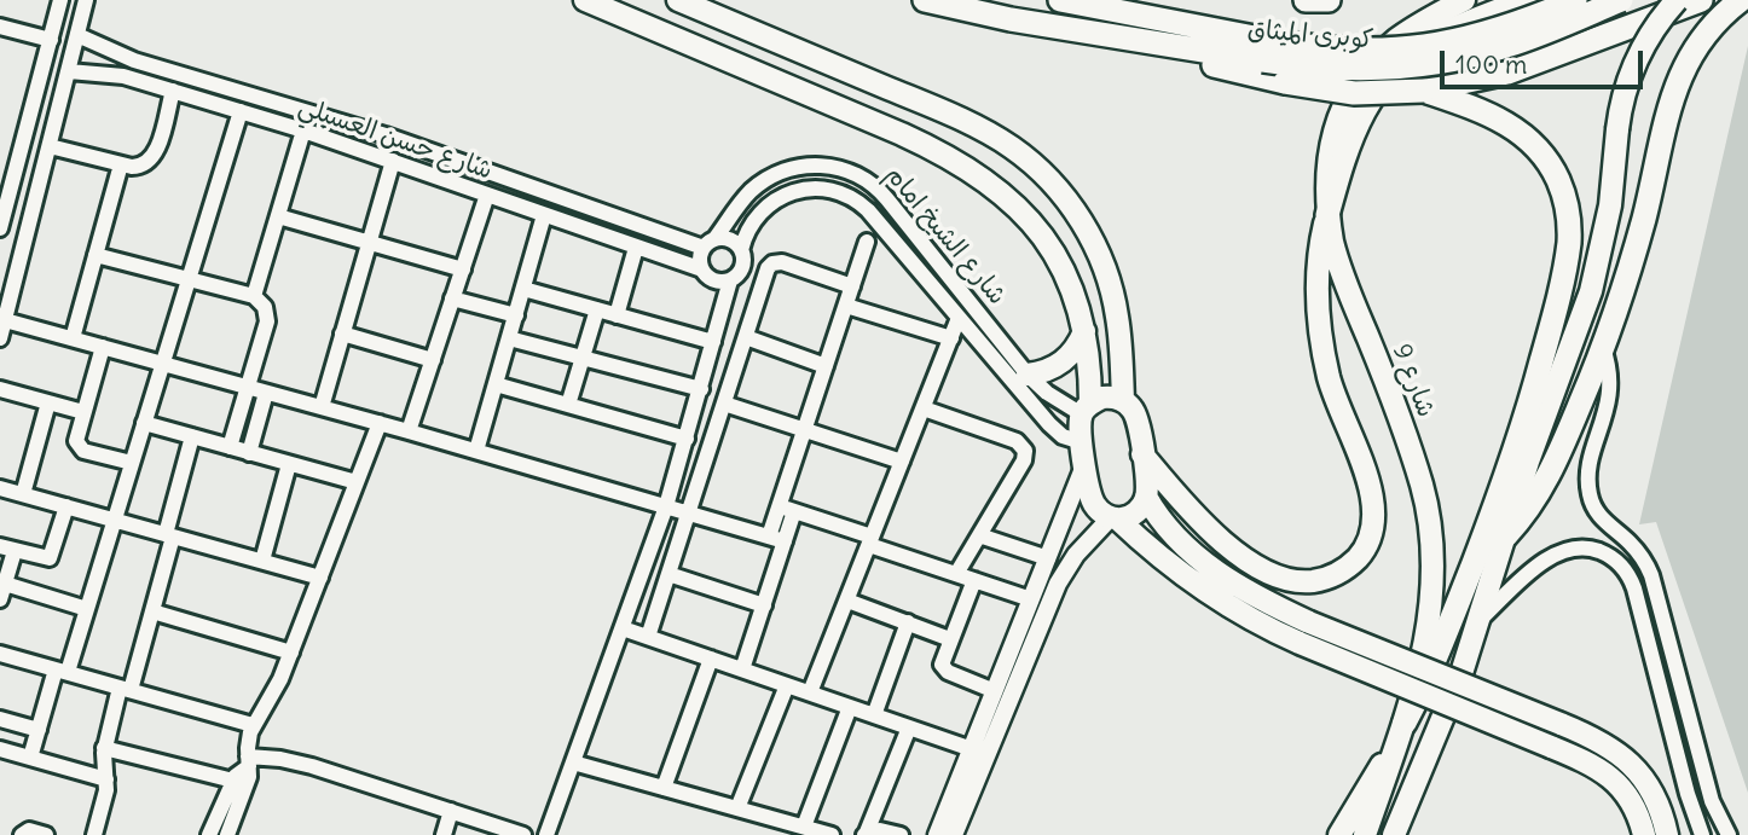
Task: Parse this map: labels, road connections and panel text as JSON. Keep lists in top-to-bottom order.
{
  "streets": {
    "main road": ["كوبرى الميثاق", "شارع 9"],
    "street": ["شارع حسن العسيلي", "شارع الشيخ امام"]
  },
  "crossings": [
    ["شارع حسن العسيلي", "شارع الشيخ امام"]
  ],
  "scale_bar": "100 m"
}
